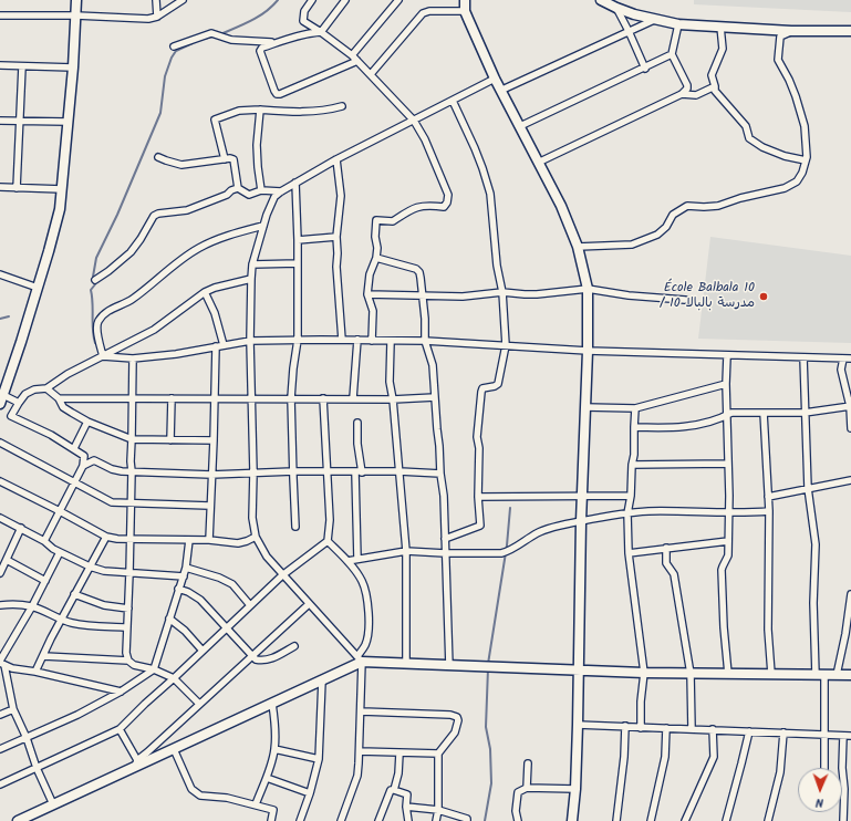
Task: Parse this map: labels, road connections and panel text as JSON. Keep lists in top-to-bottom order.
{
  "places": ["École Balbala 10 / مدرسة بالبالا 10"],
  "north": "bottom"
}
